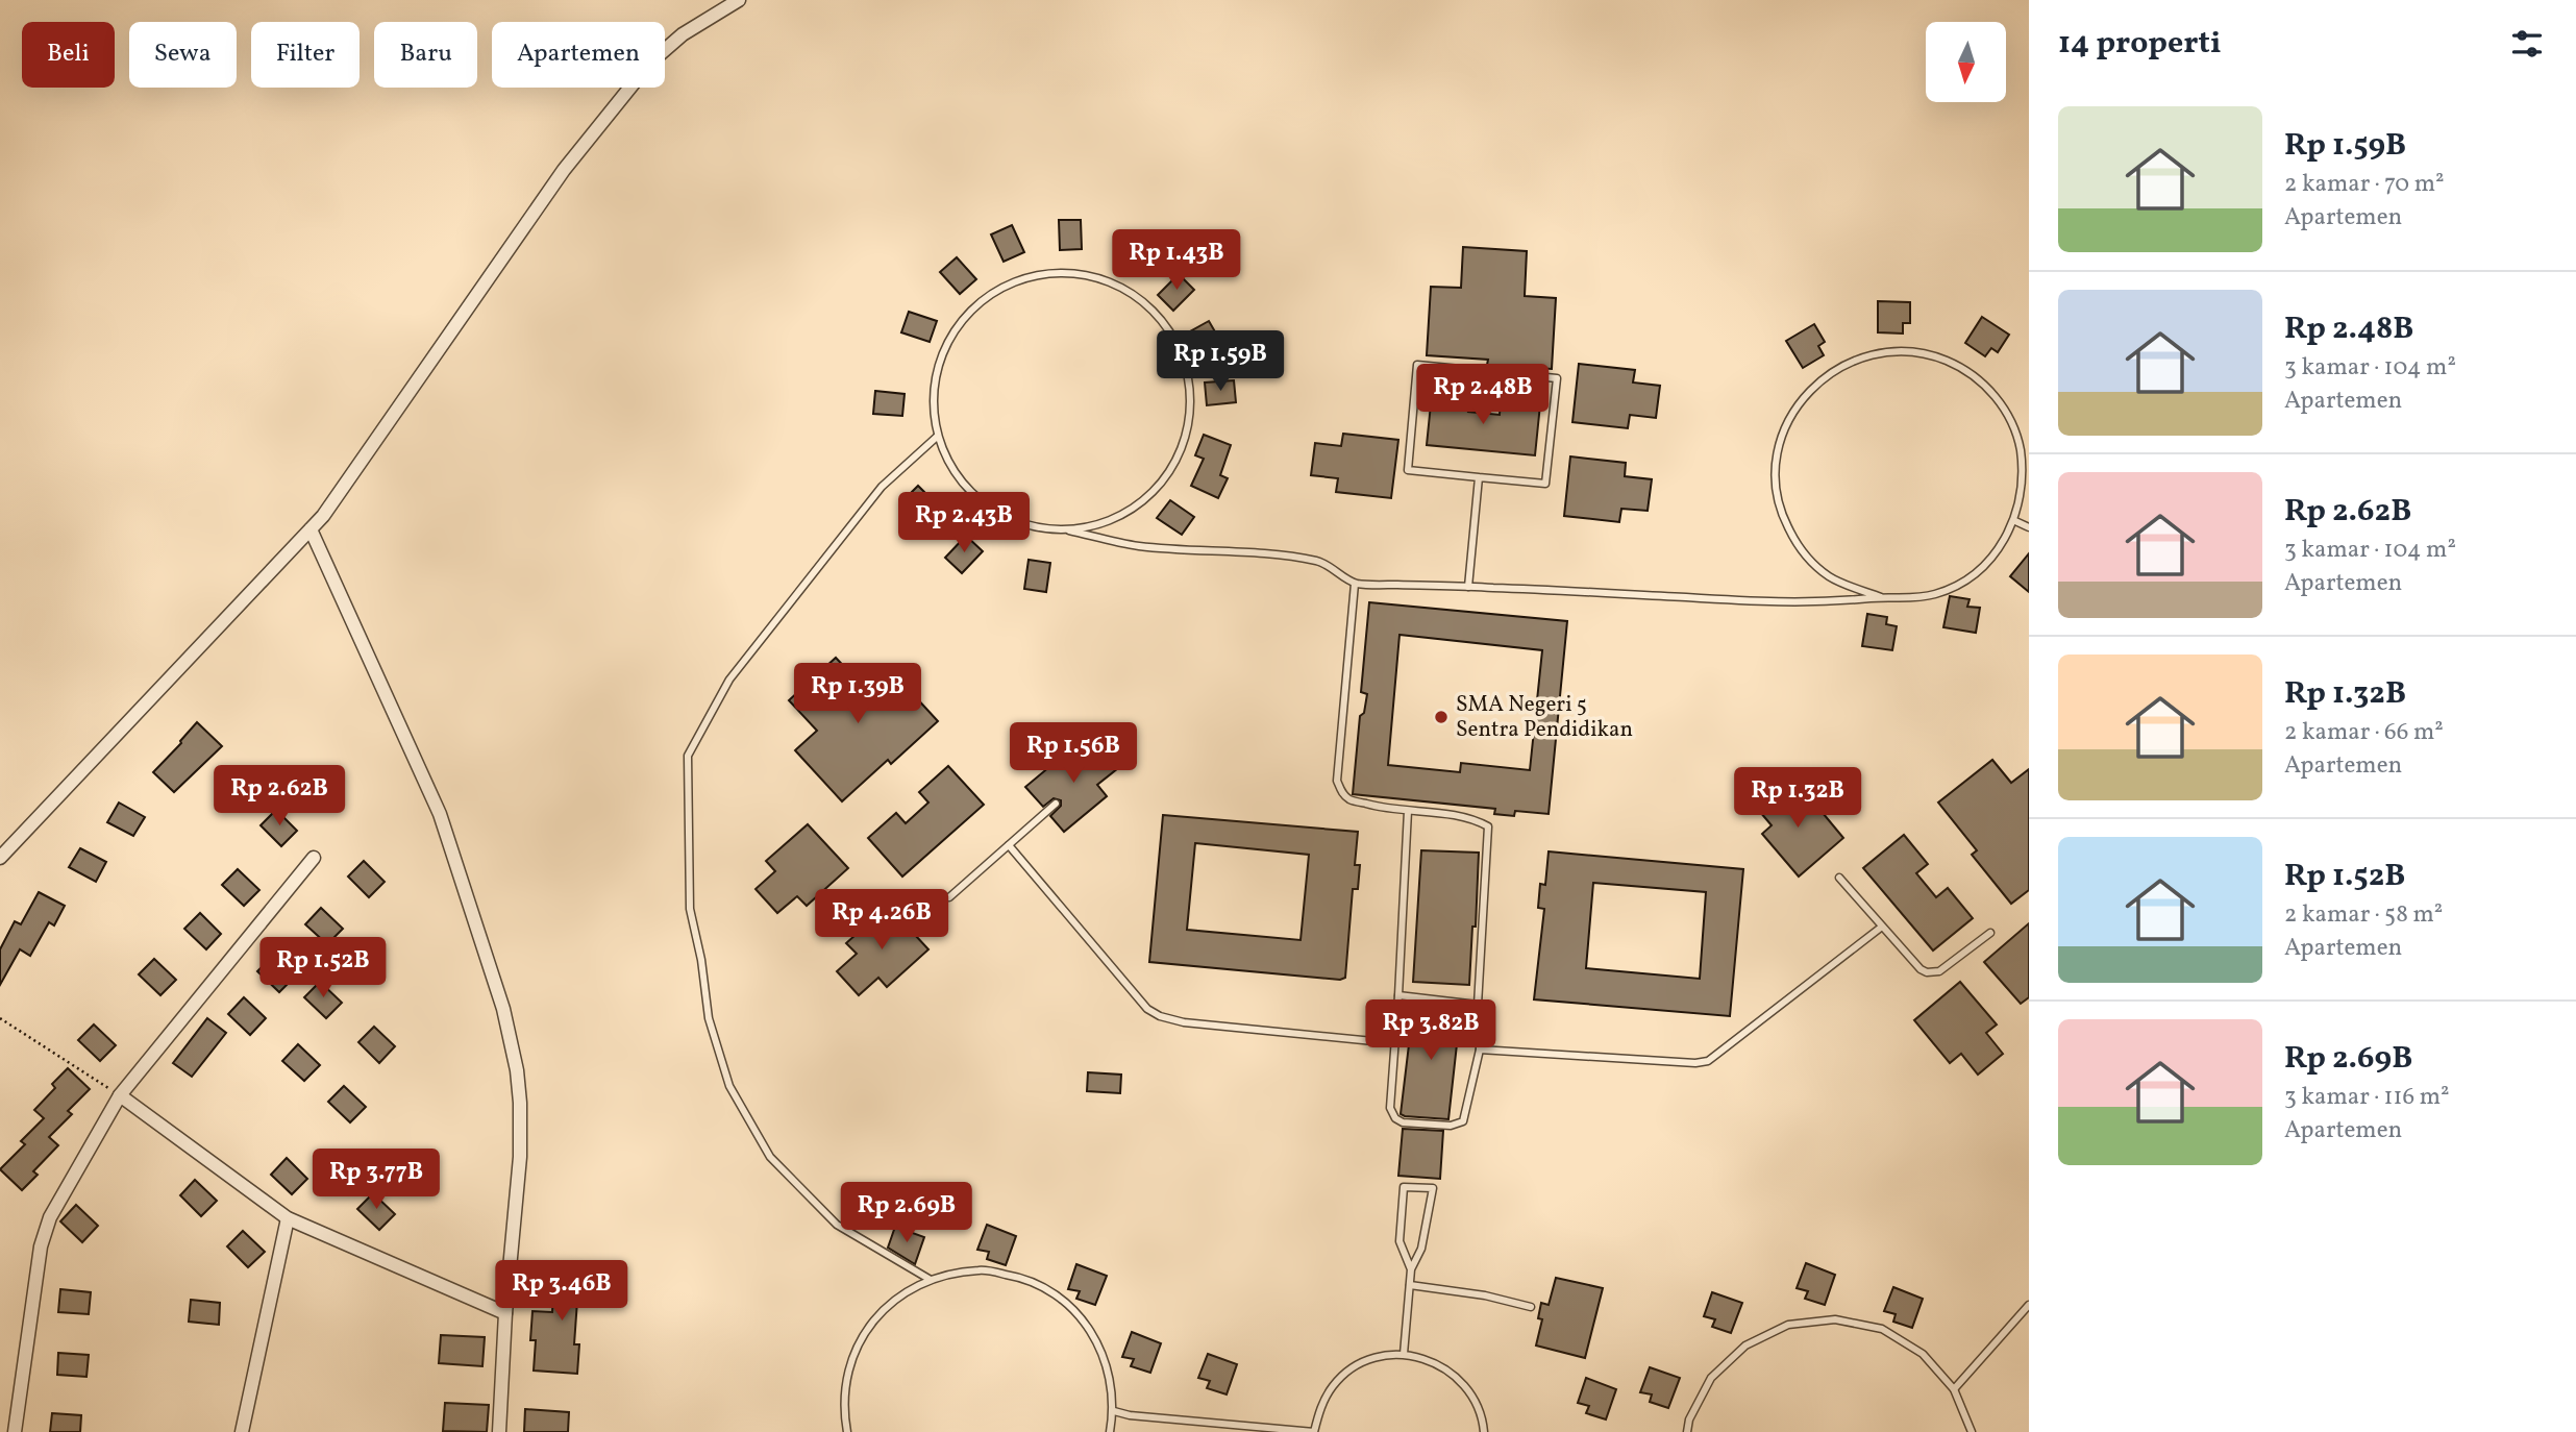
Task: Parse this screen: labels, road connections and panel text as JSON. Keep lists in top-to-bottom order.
{
  "places": ["SMA Negeri 5 Sentra Pendidikan"],
  "north": "bottom",
  "page": {
    "heading": "14 properti",
    "chip": [
      "Beli",
      "Sewa",
      "Filter",
      "Baru",
      "Apartemen"
    ],
    "list": [
      {
        "name": "Rp 1.59B",
        "note": "2 kamar · 70 m² · Apartemen"
      },
      {
        "name": "Rp 2.48B",
        "note": "3 kamar · 104 m² · Apartemen"
      },
      {
        "name": "Rp 2.62B",
        "note": "3 kamar · 104 m² · Apartemen"
      },
      {
        "name": "Rp 1.32B",
        "note": "2 kamar · 66 m² · Apartemen"
      },
      {
        "name": "Rp 1.52B",
        "note": "2 kamar · 58 m² · Apartemen"
      },
      {
        "name": "Rp 2.69B",
        "note": "3 kamar · 116 m² · Apartemen"
      }
    ],
    "price": [
      "Rp 1.43B",
      "Rp 1.59B",
      "Rp 2.48B",
      "Rp 2.43B",
      "Rp 1.39B",
      "Rp 1.56B",
      "Rp 2.62B",
      "Rp 1.32B",
      "Rp 4.26B",
      "Rp 1.52B",
      "Rp 3.82B",
      "Rp 3.77B",
      "Rp 2.69B",
      "Rp 3.46B"
    ]
  }
}
